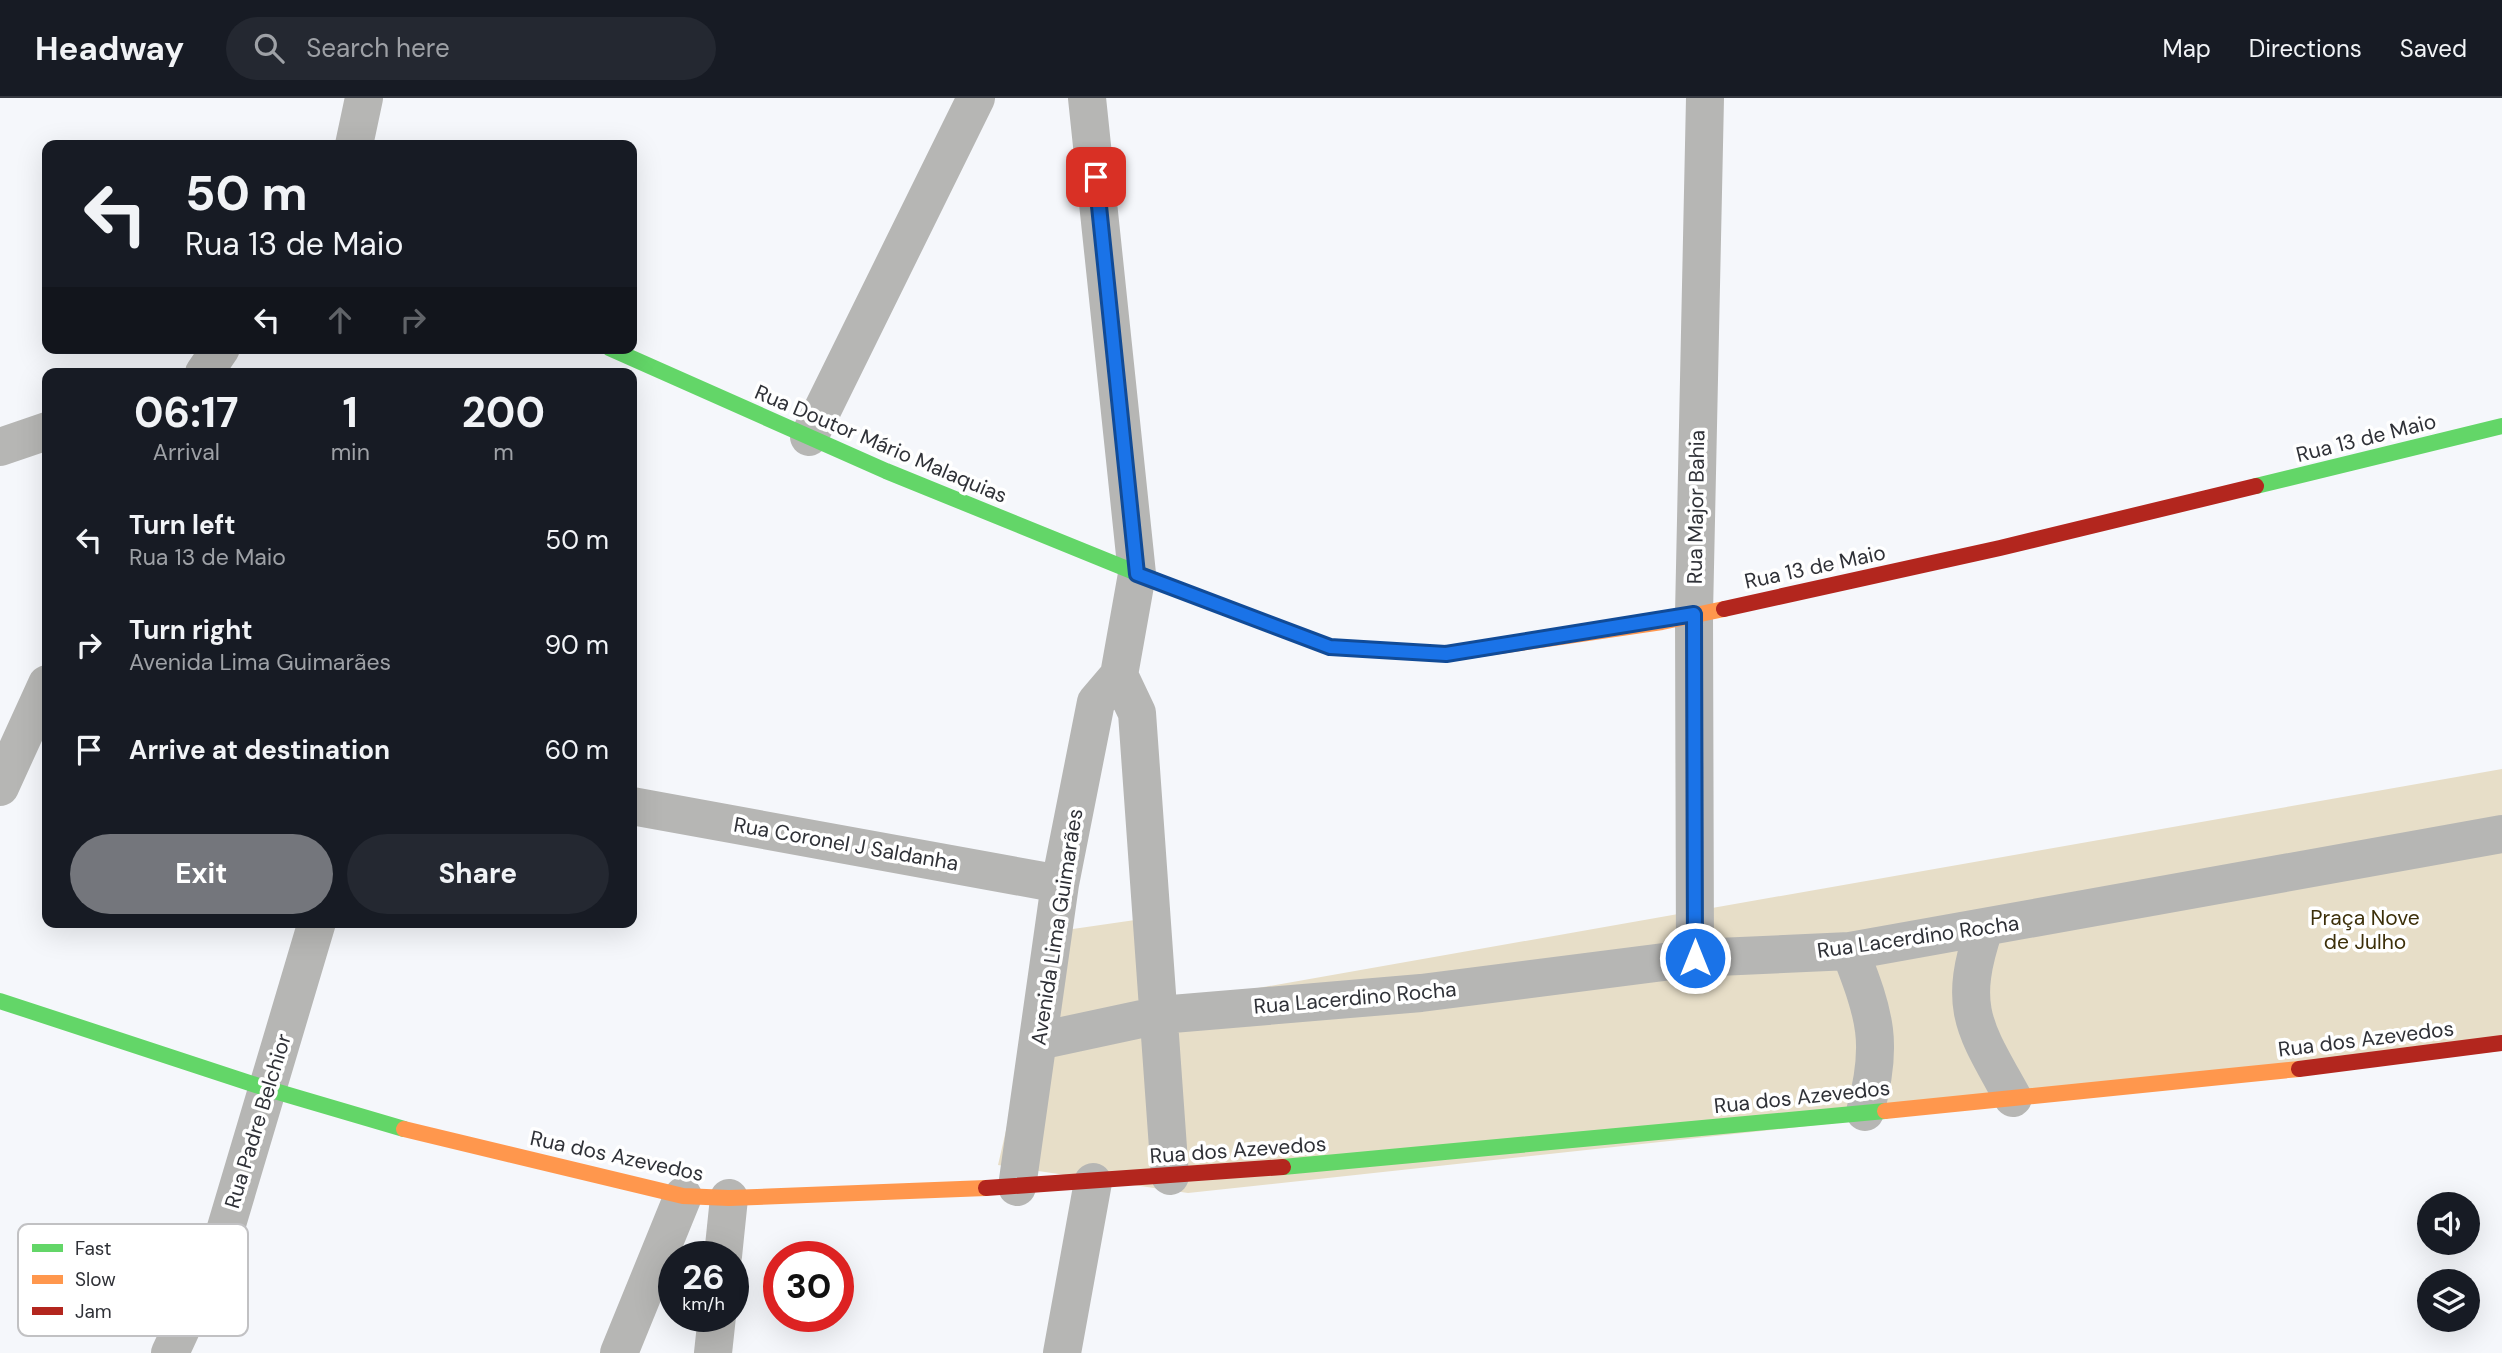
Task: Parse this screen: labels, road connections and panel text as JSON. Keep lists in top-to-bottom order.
{
  "streets": {
    "street": [
      "Rua 13 de Maio",
      "Rua Doutor Mário Malaquias",
      "Rua Major Bahia",
      "Rua Coronel J Saldanha",
      "Avenida Lima Guimarães",
      "Rua Lacerdino Rocha",
      "Rua dos Azevedos",
      "Rua Padre Belchior"
    ]
  },
  "crossings": [
    ["Rua 13 de Maio", "Rua Doutor Mário Malaquias"],
    ["Rua 13 de Maio", "Rua Major Bahia"],
    ["Rua Major Bahia", "Rua Lacerdino Rocha"],
    ["Rua Coronel J Saldanha", "Avenida Lima Guimarães"],
    ["Avenida Lima Guimarães", "Rua Lacerdino Rocha"],
    ["Avenida Lima Guimarães", "Rua dos Azevedos"],
    ["Rua dos Azevedos", "Rua Padre Belchior"]
  ],
  "parks": ["Praça Nove de Julho"],
  "legend": ["Fast", "Slow", "Jam"],
  "page": {
    "header": "Headway",
    "search": "Search here",
    "nav": ["Map", "Directions", "Saved"],
    "turn": ["50 m", "Rua 13 de Maio"],
    "eta": [
      "06:17",
      "Arrival",
      "1",
      "min",
      "200",
      "m"
    ],
    "list": [
      {
        "name": "Turn left",
        "note": "Rua 13 de Maio",
        "value": "50 m"
      },
      {
        "name": "Turn right",
        "note": "Avenida Lima Guimarães",
        "value": "90 m"
      },
      {
        "name": "Arrive at destination",
        "value": "60 m"
      }
    ],
    "buttons": ["Exit", "Share"],
    "speed": "26 km/h",
    "limit": "30"
  }
}
